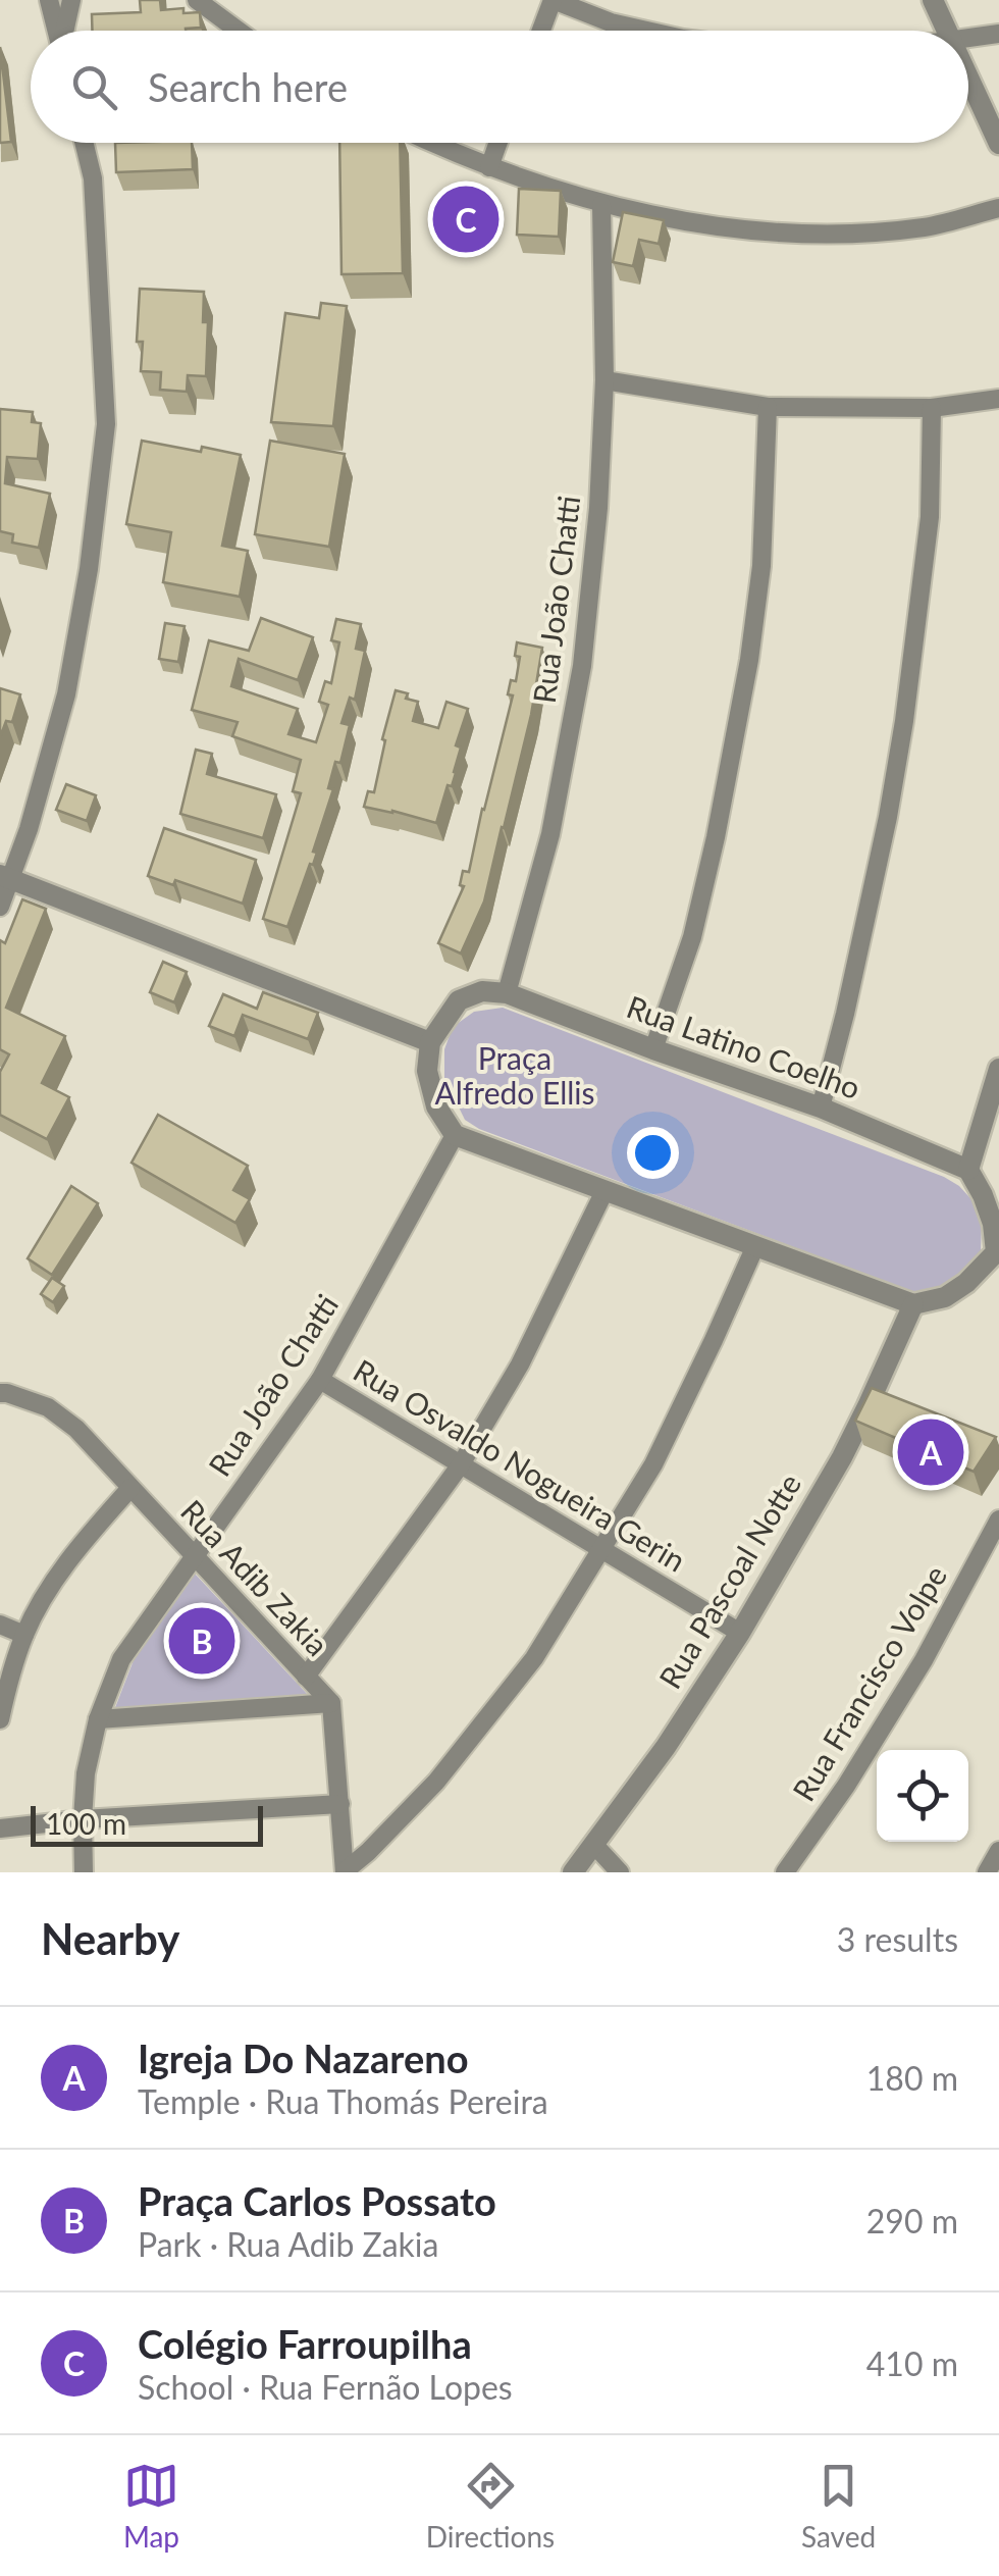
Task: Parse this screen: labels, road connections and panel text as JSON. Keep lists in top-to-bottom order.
{
  "streets": {
    "street": [
      "Rua João Chatti",
      "Rua Latino Coelho",
      "Rua Osvaldo Nogueira Gerin",
      "Rua Adib Zakia",
      "Rua Pascoal Notte",
      "Rua Francisco Volpe"
    ]
  },
  "crossings": [
    ["Rua João Chatti", "Rua Latino Coelho"],
    ["Rua João Chatti", "Rua Osvaldo Nogueira Gerin"],
    ["Rua João Chatti", "Rua Adib Zakia"],
    ["Rua Osvaldo Nogueira Gerin", "Rua Pascoal Notte"]
  ],
  "parks": ["Praça Alfredo Ellis"],
  "scale_bar": "100 m",
  "page": {
    "search": "Search here",
    "pins": ["C", "A", "B"],
    "scale": "100 m",
    "heading": ["Nearby", "3 results"],
    "list": [
      {
        "mark": "A",
        "name": "Igreja Do Nazareno",
        "note": "Temple · Rua Thomás Pereira",
        "value": "180 m"
      },
      {
        "mark": "B",
        "name": "Praça Carlos Possato",
        "note": "Park · Rua Adib Zakia",
        "value": "290 m"
      },
      {
        "mark": "C",
        "name": "Colégio Farroupilha",
        "note": "School · Rua Fernão Lopes",
        "value": "410 m"
      }
    ],
    "nav": ["Map", "Directions", "Saved"]
  }
}
